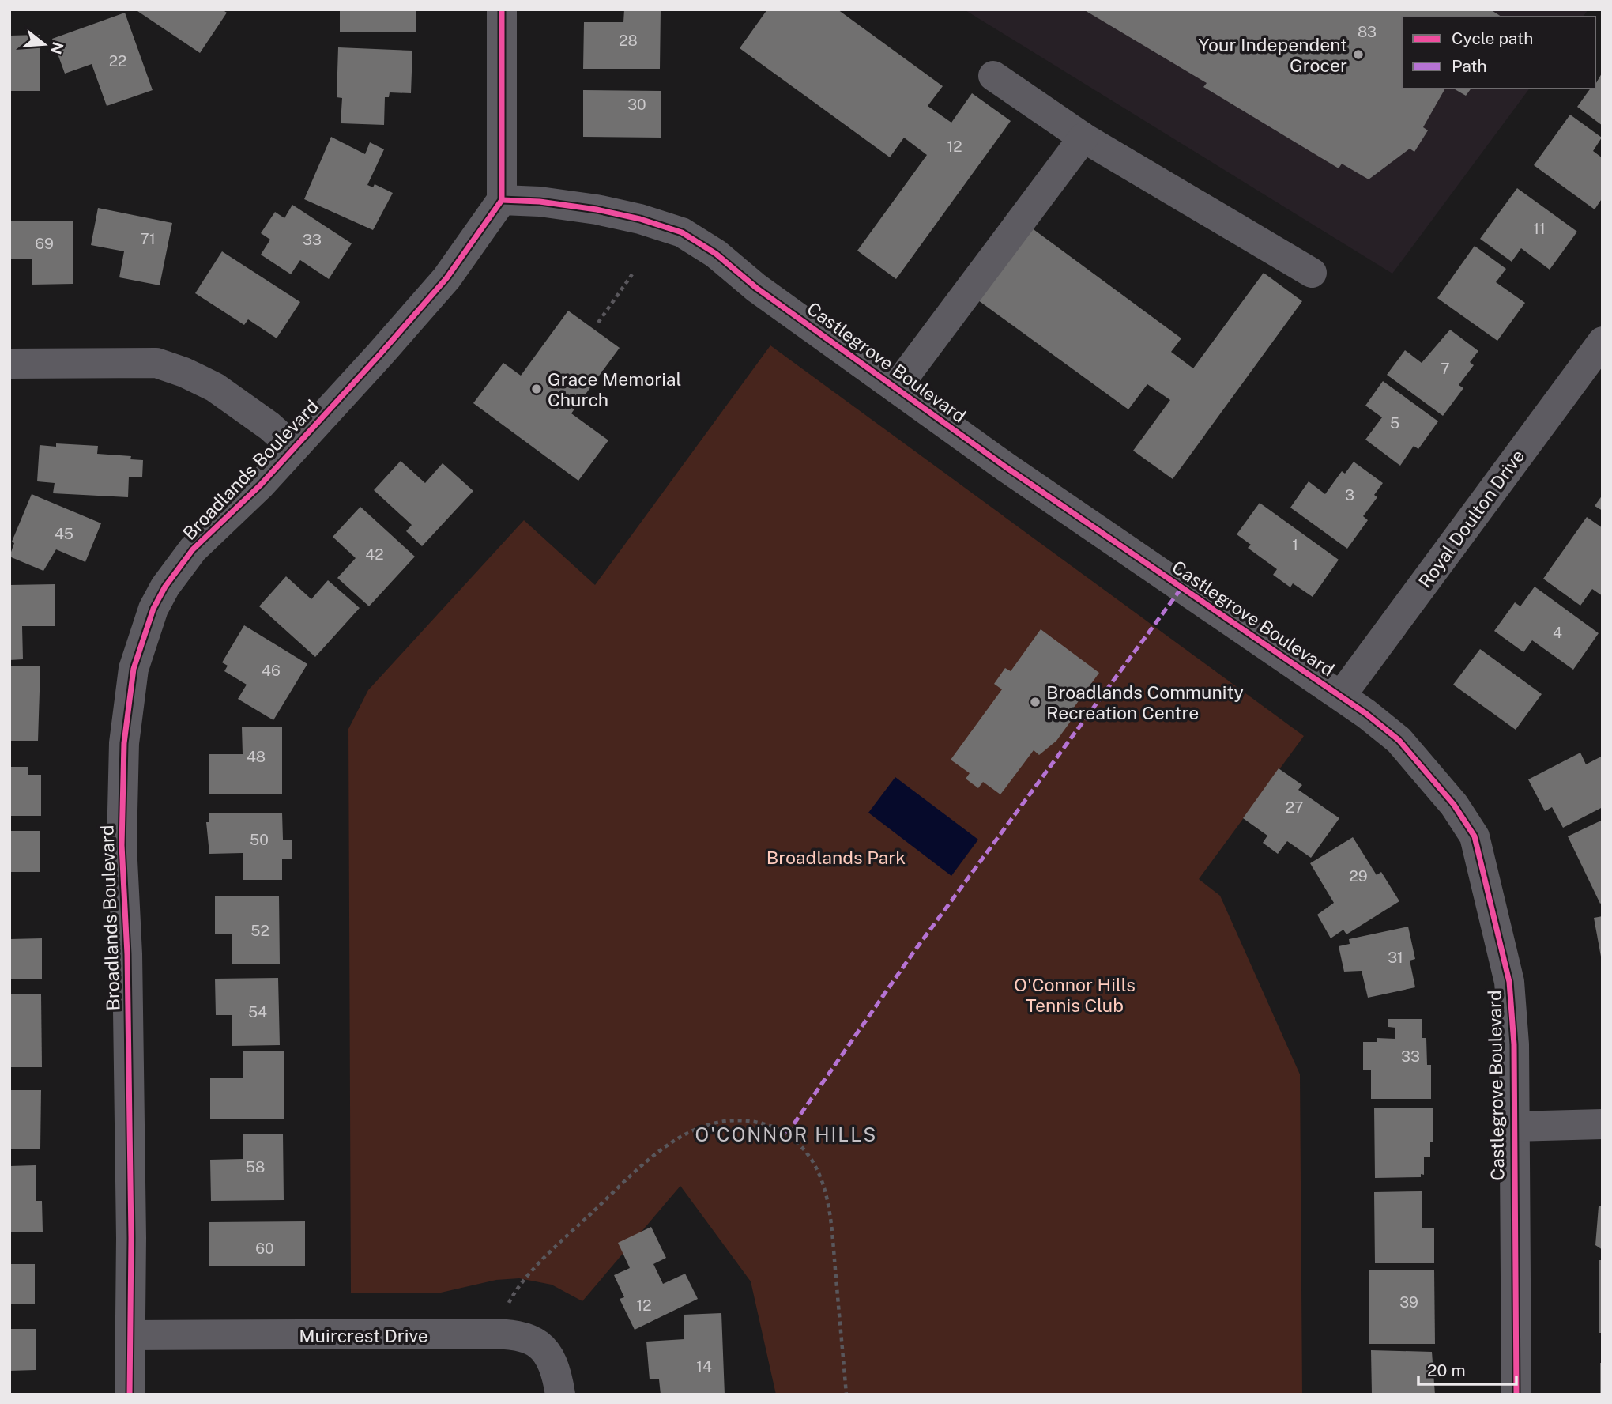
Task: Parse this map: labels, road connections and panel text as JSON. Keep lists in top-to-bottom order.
{
  "streets": {
    "street": [
      "Castlegrove Boulevard",
      "Broadlands Boulevard",
      "Royal Doulton Drive",
      "Muircrest Drive"
    ]
  },
  "crossings": [
    ["Castlegrove Boulevard", "Broadlands Boulevard"],
    ["Castlegrove Boulevard", "Royal Doulton Drive"],
    ["Broadlands Boulevard", "Muircrest Drive"]
  ],
  "districts": ["O'CONNOR HILLS"],
  "parks": ["Broadlands Park", "O'Connor Hills Tennis Club"],
  "places": ["Your Independent Grocer", "Grace Memorial Church", "Broadlands Community Recreation Centre"],
  "house_numbers": [
    "83",
    "28",
    "22",
    "30",
    "12",
    "11",
    "71",
    "33",
    "69",
    "7",
    "5",
    "3",
    "45",
    "1",
    "42",
    "4",
    "46",
    "48",
    "27",
    "50",
    "29",
    "52",
    "31",
    "54",
    "33",
    "58",
    "60",
    "39",
    "12",
    "14"
  ],
  "legend": ["Cycle path", "Path"],
  "scale_bar": "20 m",
  "north": "right"
}
